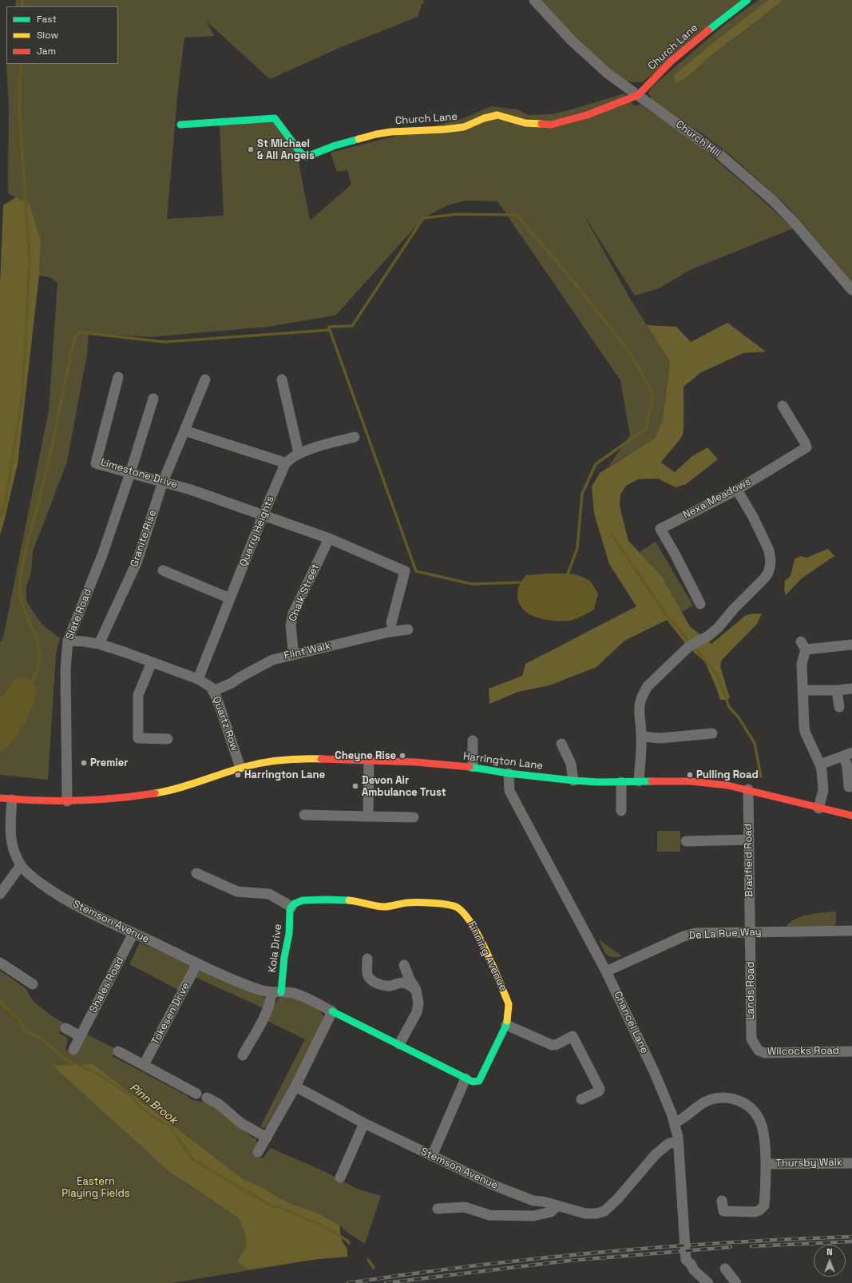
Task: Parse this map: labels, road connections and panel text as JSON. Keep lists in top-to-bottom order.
{
  "streets": {
    "street": [
      "Church Lane",
      "Church Hill",
      "Limestone Drive",
      "Nexa Meadows",
      "Quarry Heights",
      "Granite Rise",
      "Chalk Street",
      "Slate Road",
      "Flint Walk",
      "Quartz Row",
      "Harrington Lane",
      "Bradfield Road",
      "Stemson Avenue",
      "De La Rue Way",
      "Kola Drive",
      "Finning Avenue",
      "Shales Road",
      "Lands Road",
      "Tokesen Drive",
      "Chancel Lane",
      "Wilcocks Road",
      "Thursby Walk"
    ]
  },
  "crossings": [
    ["Church Lane", "Church Hill"],
    ["Limestone Drive", "Quarry Heights"],
    ["Limestone Drive", "Granite Rise"],
    ["Limestone Drive", "Slate Road"],
    ["Quarry Heights", "Quartz Row"],
    ["Granite Rise", "Quartz Row"],
    ["Slate Road", "Quartz Row"],
    ["Slate Road", "Harrington Lane"],
    ["Flint Walk", "Quartz Row"],
    ["Quartz Row", "Harrington Lane"],
    ["Harrington Lane", "Bradfield Road"],
    ["Harrington Lane", "Stemson Avenue"],
    ["Harrington Lane", "Chancel Lane"],
    ["Bradfield Road", "De La Rue Way"],
    ["Bradfield Road", "Lands Road"],
    ["Stemson Avenue", "Kola Drive"],
    ["Stemson Avenue", "Shales Road"],
    ["Stemson Avenue", "Tokesen Drive"],
    ["Stemson Avenue", "Chancel Lane"],
    ["De La Rue Way", "Lands Road"],
    ["De La Rue Way", "Chancel Lane"],
    ["Kola Drive", "Finning Avenue"],
    ["Lands Road", "Wilcocks Road"],
    ["Chancel Lane", "Thursby Walk"]
  ],
  "water": ["Pinn Brook"],
  "parks": ["Eastern Playing Fields"],
  "places": [
    "St Michael & All Angels",
    "Cheyne Rise",
    "Premier",
    "Harrington Lane",
    "Pulling Road",
    "Devon Air Ambulance Trust"
  ],
  "legend": ["Fast", "Slow", "Jam"],
  "north": "top"
}
